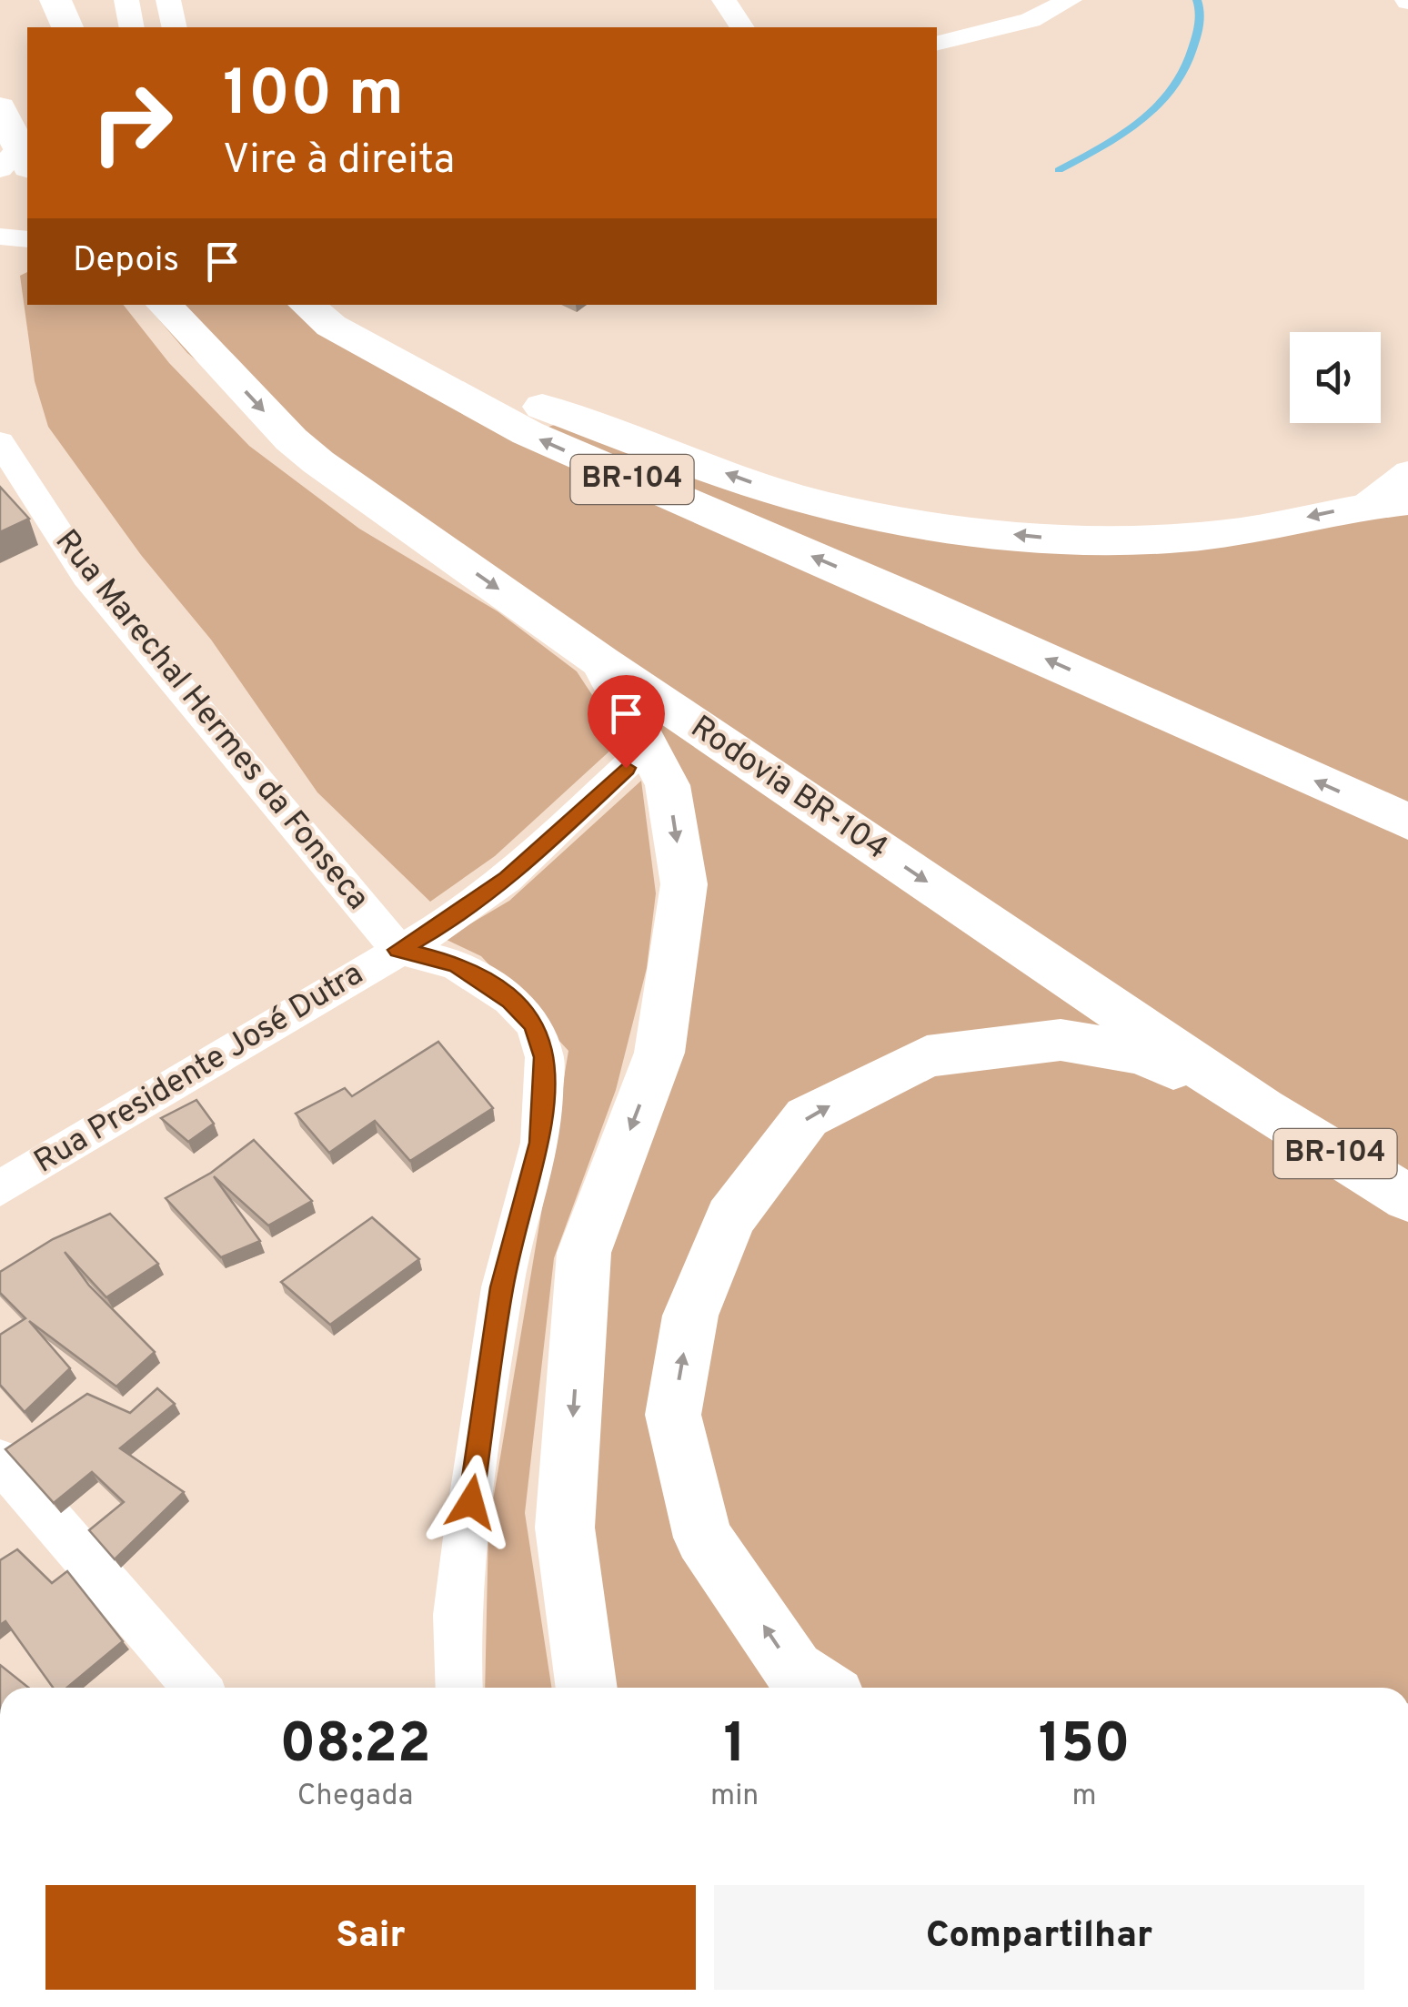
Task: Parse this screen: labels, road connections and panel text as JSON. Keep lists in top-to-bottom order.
{
  "streets": {
    "highway": ["BR-104", "Rodovia BR-104"],
    "street": ["Rua Marechal Hermes da Fonseca", "Rua Presidente José Dutra"]
  },
  "crossings": [
    ["Rua Marechal Hermes da Fonseca", "Rua Presidente José Dutra"]
  ],
  "page": {
    "turn": ["100 m", "Vire à direita"],
    "then": "Depois",
    "eta": [
      "08:22",
      "Chegada",
      "1",
      "min",
      "150",
      "m"
    ],
    "buttons": ["Sair", "Compartilhar"]
  }
}
